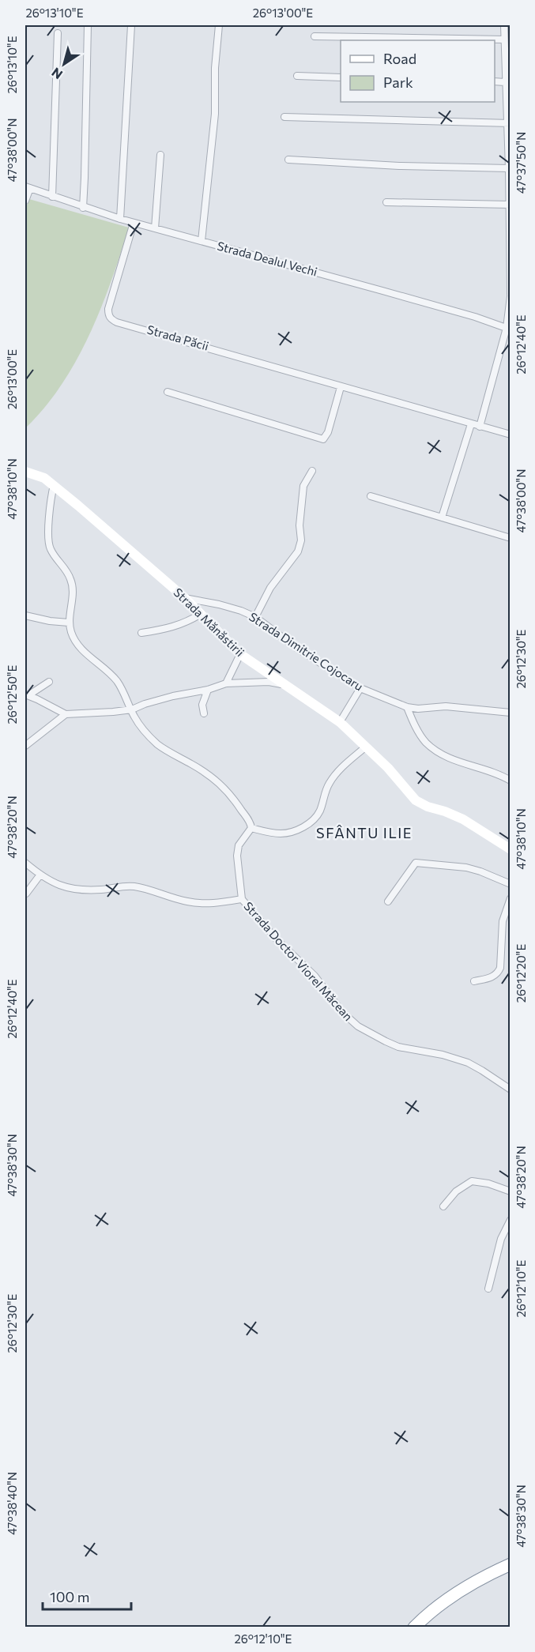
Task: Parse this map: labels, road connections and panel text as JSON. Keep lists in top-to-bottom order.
{
  "streets": {
    "street": [
      "Strada Dealul Vechi",
      "Strada Păcii",
      "Strada Mănăstirii",
      "Strada Dimitrie Cojocaru",
      "Strada Doctor Viorel Măcean"
    ]
  },
  "crossings": [
    ["Strada Dealul Vechi", "Strada Păcii"],
    ["Strada Mănăstirii", "Strada Dimitrie Cojocaru"]
  ],
  "districts": ["SFÂNTU ILIE"],
  "legend": ["Road", "Park"],
  "scale_bar": "100 m",
  "north": "bottom left",
  "coordinates": [
    "26°13'10\"E",
    "26°13'00\"E",
    "47°38'00\"N",
    "47°37'50\"N",
    "26°12'40\"E",
    "47°38'10\"N",
    "26°12'30\"E",
    "26°12'50\"E",
    "47°38'20\"N",
    "26°12'20\"E",
    "47°38'30\"N",
    "26°12'10\"E",
    "47°38'40\"N"
  ]
}
